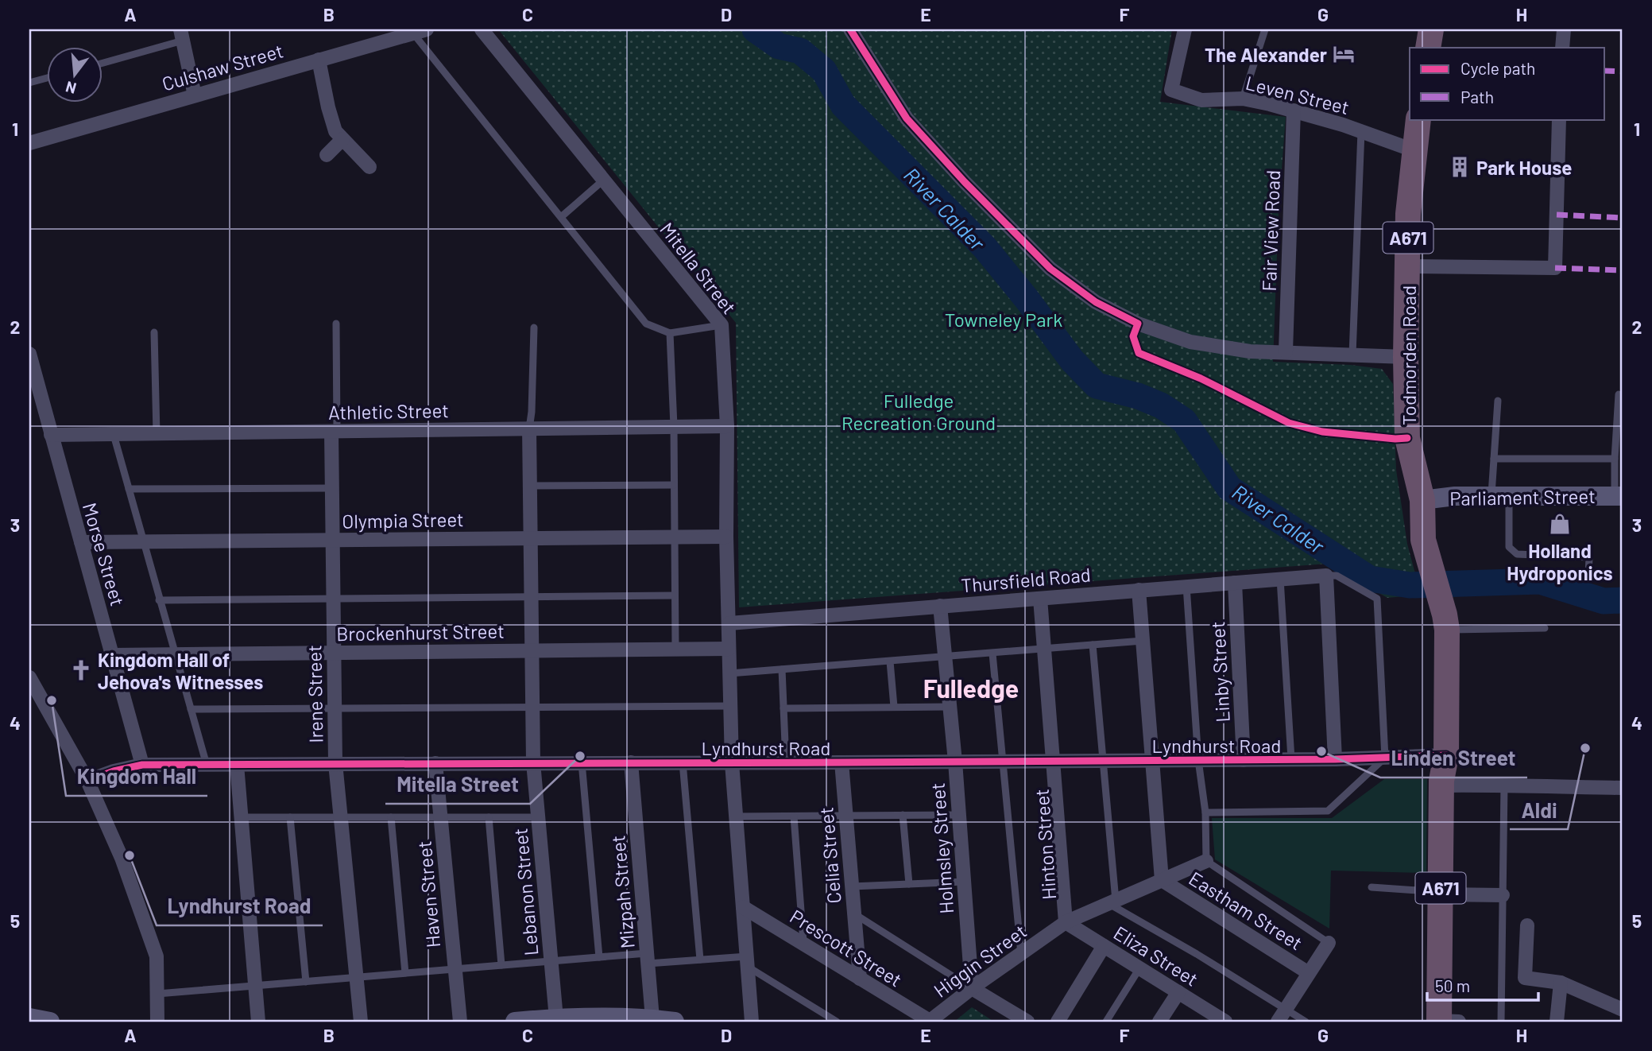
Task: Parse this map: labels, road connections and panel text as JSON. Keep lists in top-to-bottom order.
{
  "streets": {
    "highway": ["A671", "Todmorden Road"],
    "street": [
      "Culshaw Street",
      "Leven Street",
      "Fair View Road",
      "Mitella Street",
      "Athletic Street",
      "Parliament Street",
      "Olympia Street",
      "Morse Street",
      "Thursfield Road",
      "Brockenhurst Street",
      "Linby Street",
      "Irene Street",
      "Lyndhurst Road",
      "Hinton Street",
      "Holmsley Street",
      "Celia Street",
      "Lebanon Street",
      "Mizpah Street",
      "Haven Street",
      "Eastham Street",
      "Prescott Street",
      "Eliza Street",
      "Higgin Street"
    ]
  },
  "crossings": [
    ["Leven Street", "Fair View Road"],
    ["Leven Street", "Todmorden Road"],
    ["Mitella Street", "Athletic Street"],
    ["Mitella Street", "Olympia Street"],
    ["Mitella Street", "Thursfield Road"],
    ["Mitella Street", "Brockenhurst Street"],
    ["Mitella Street", "Lyndhurst Road"],
    ["Mitella Street", "Prescott Street"],
    ["Todmorden Road", "Parliament Street"],
    ["Todmorden Road", "Lyndhurst Road"],
    ["Athletic Street", "Morse Street"],
    ["Athletic Street", "Irene Street"],
    ["Athletic Street", "Lebanon Street"],
    ["Olympia Street", "Morse Street"],
    ["Olympia Street", "Irene Street"],
    ["Olympia Street", "Lebanon Street"],
    ["Morse Street", "Brockenhurst Street"],
    ["Morse Street", "Lyndhurst Road"],
    ["Thursfield Road", "Linby Street"],
    ["Thursfield Road", "Hinton Street"],
    ["Thursfield Road", "Holmsley Street"],
    ["Brockenhurst Street", "Irene Street"],
    ["Brockenhurst Street", "Lebanon Street"],
    ["Linby Street", "Lyndhurst Road"],
    ["Irene Street", "Lyndhurst Road"],
    ["Lyndhurst Road", "Hinton Street"],
    ["Lyndhurst Road", "Holmsley Street"],
    ["Lyndhurst Road", "Celia Street"],
    ["Lyndhurst Road", "Lebanon Street"],
    ["Lyndhurst Road", "Mizpah Street"],
    ["Lyndhurst Road", "Haven Street"],
    ["Hinton Street", "Eliza Street"],
    ["Hinton Street", "Higgin Street"],
    ["Holmsley Street", "Higgin Street"],
    ["Celia Street", "Prescott Street"],
    ["Eastham Street", "Higgin Street"],
    ["Prescott Street", "Higgin Street"],
    ["Eliza Street", "Higgin Street"]
  ],
  "districts": ["Fulledge"],
  "water": ["River Calder"],
  "parks": ["Towneley Park", "Fulledge Recreation Ground"],
  "places": {
    "hotel": ["The Alexander"],
    "building": ["Park House"],
    "shop": ["Holland Hydroponics"],
    "church": ["Kingdom Hall of Jehova's Witnesses"],
    "other": [
      "Kingdom Hall",
      "Aldi",
      "Linden Street",
      "Mitella Street",
      "Lyndhurst Road"
    ]
  },
  "legend": ["Cycle path", "Path"],
  "scale_bar": "50 m",
  "north": "bottom",
  "grid": {
    "columns": [
      "A",
      "B",
      "C",
      "D",
      "E",
      "F",
      "G",
      "H"
    ],
    "rows": [
      "1",
      "2",
      "3",
      "4",
      "5"
    ]
  }
}
